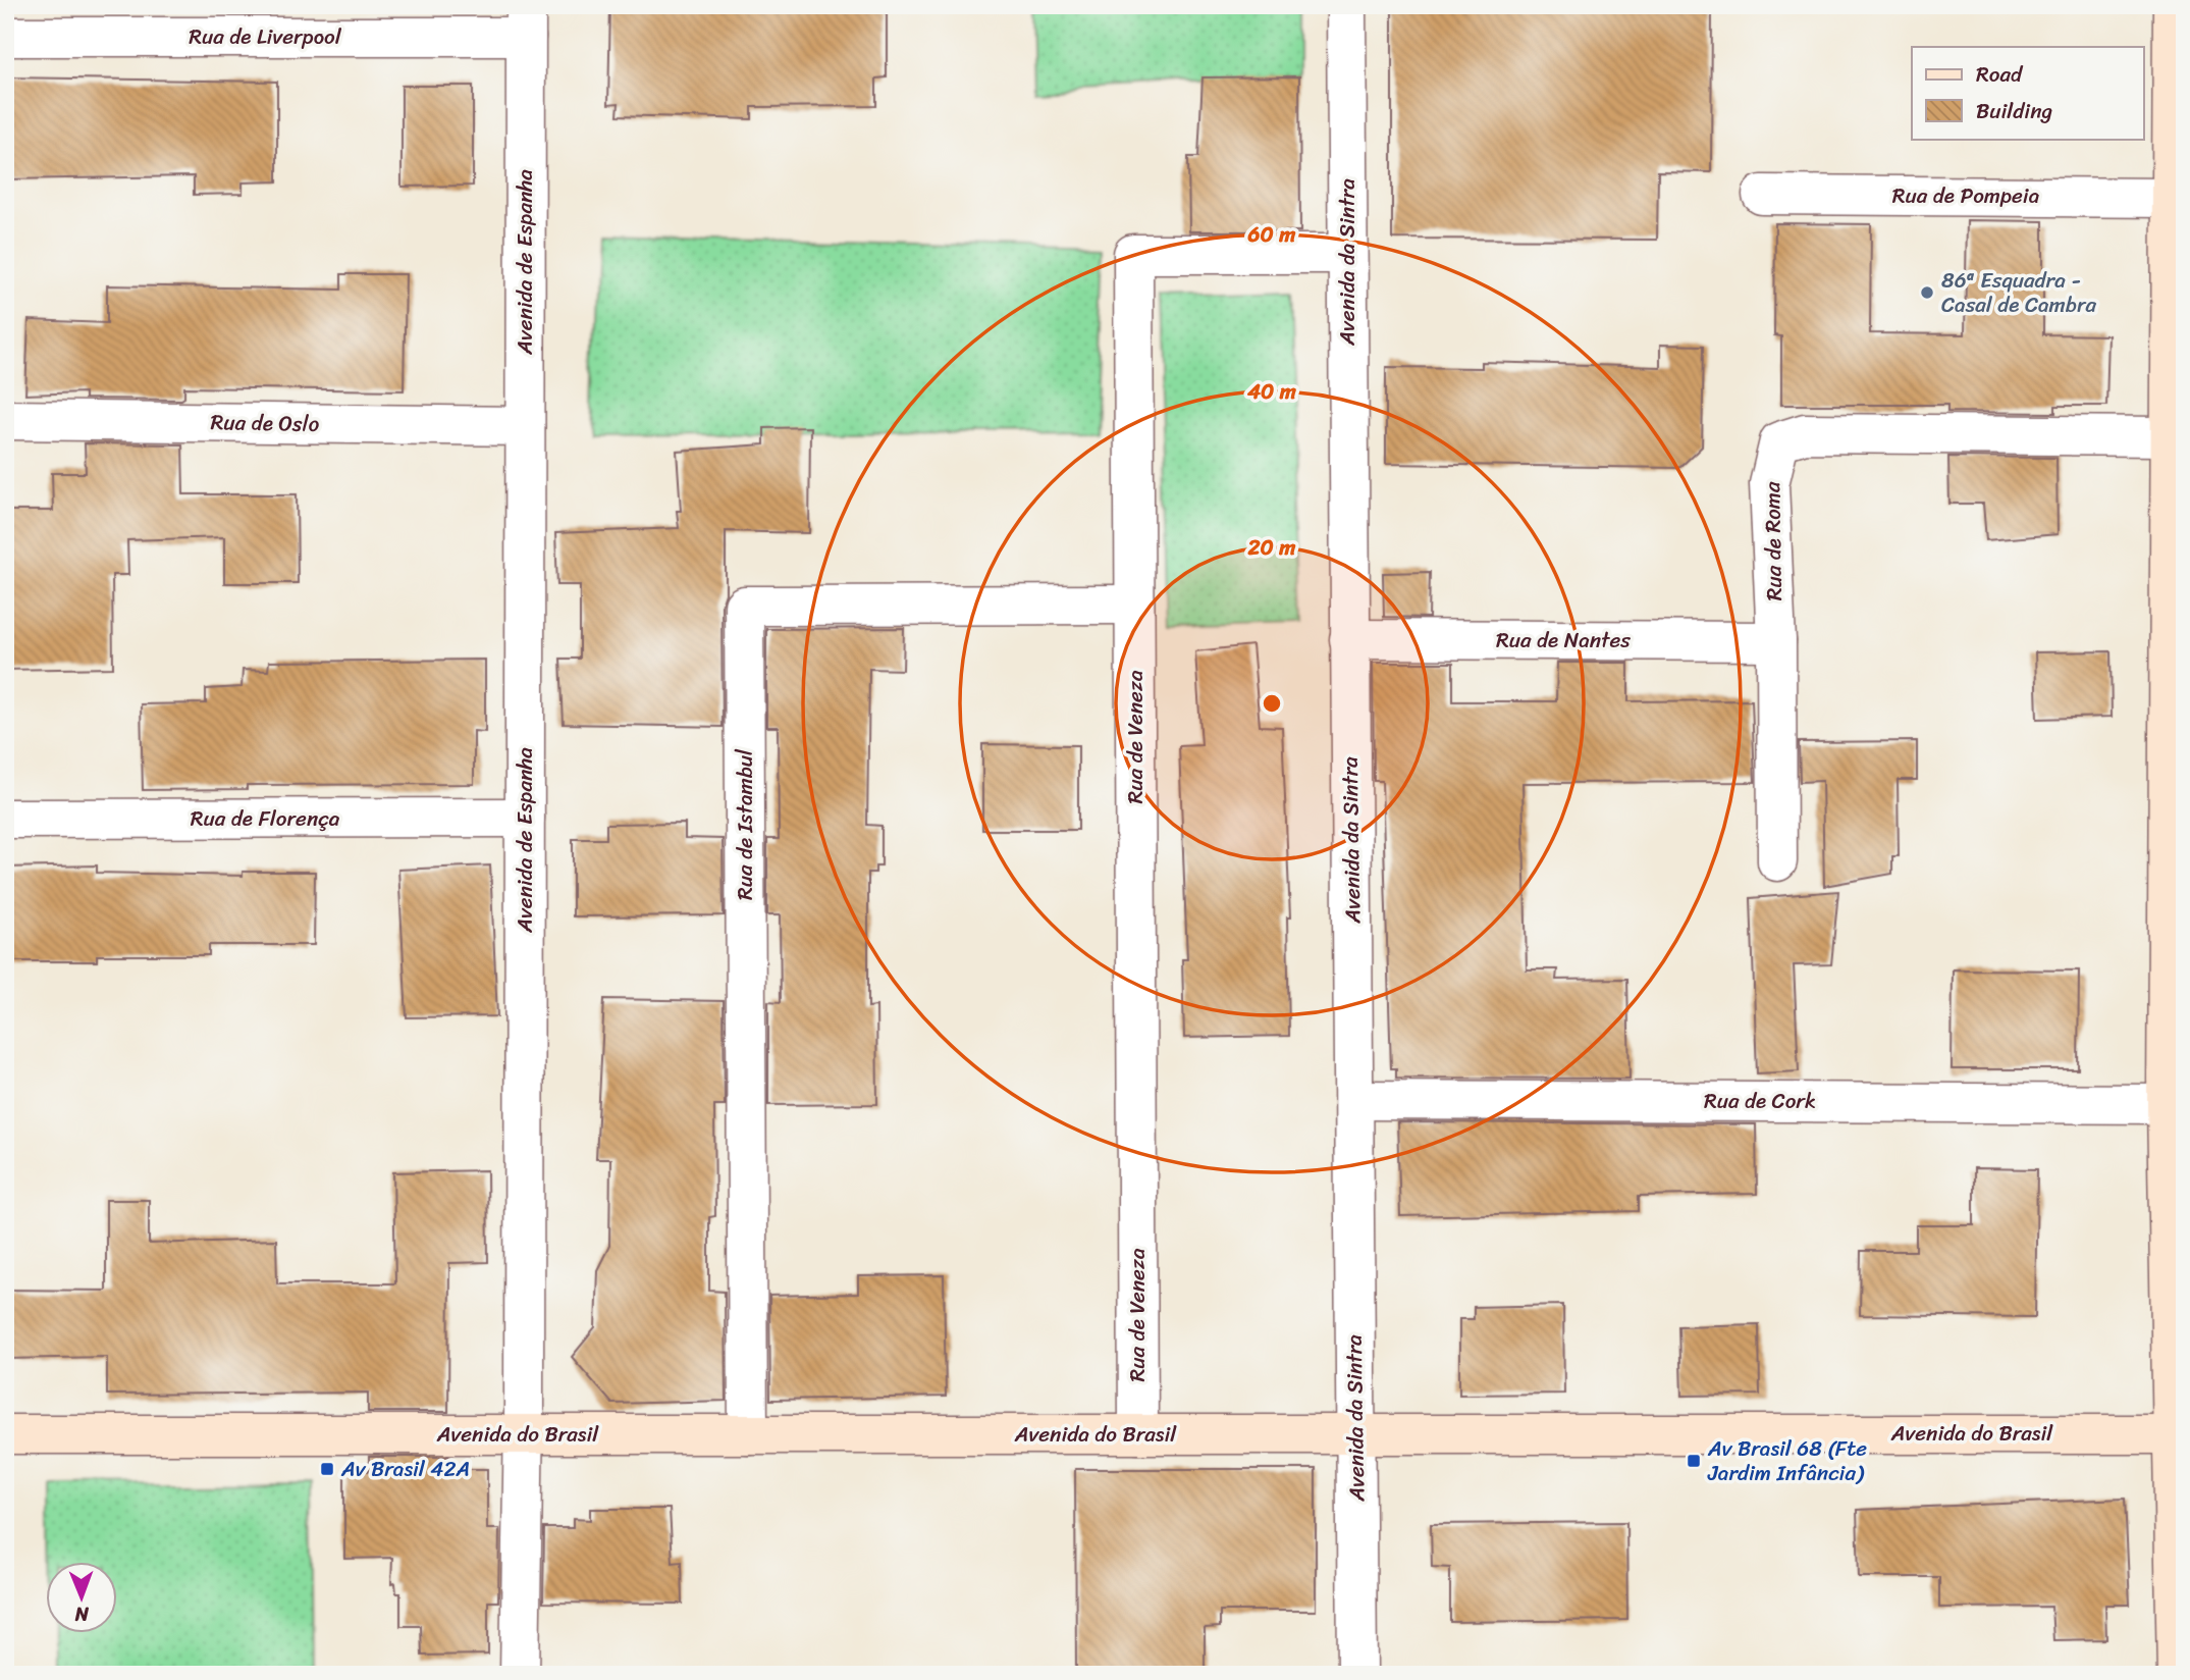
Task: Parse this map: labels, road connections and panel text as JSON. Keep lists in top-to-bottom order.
{
  "streets": {
    "street": [
      "Rua de Liverpool",
      "Rua de Pompeia",
      "Avenida de Espanha",
      "Avenida da Sintra",
      "Rua de Oslo",
      "Rua de Roma",
      "Rua de Nantes",
      "Rua de Veneza",
      "Rua de Florença",
      "Rua de Istambul",
      "Rua de Cork",
      "Avenida do Brasil"
    ]
  },
  "crossings": [
    ["Rua de Liverpool", "Avenida de Espanha"],
    ["Avenida de Espanha", "Rua de Oslo"],
    ["Avenida de Espanha", "Rua de Florença"],
    ["Avenida de Espanha", "Avenida do Brasil"],
    ["Avenida da Sintra", "Rua de Nantes"],
    ["Avenida da Sintra", "Rua de Veneza"],
    ["Avenida da Sintra", "Rua de Cork"],
    ["Avenida da Sintra", "Avenida do Brasil"],
    ["Rua de Roma", "Rua de Nantes"],
    ["Rua de Veneza", "Rua de Istambul"],
    ["Rua de Veneza", "Avenida do Brasil"],
    ["Rua de Istambul", "Avenida do Brasil"]
  ],
  "places": {
    "other": ["86ª Esquadra - Casal de Cambra"],
    "transit": ["Av Brasil 68 (Fte Jardim Infância)", "Av Brasil 42A"]
  },
  "legend": ["Road", "Building"],
  "north": "bottom",
  "rings": ["60 m", "40 m", "20 m"]
}
